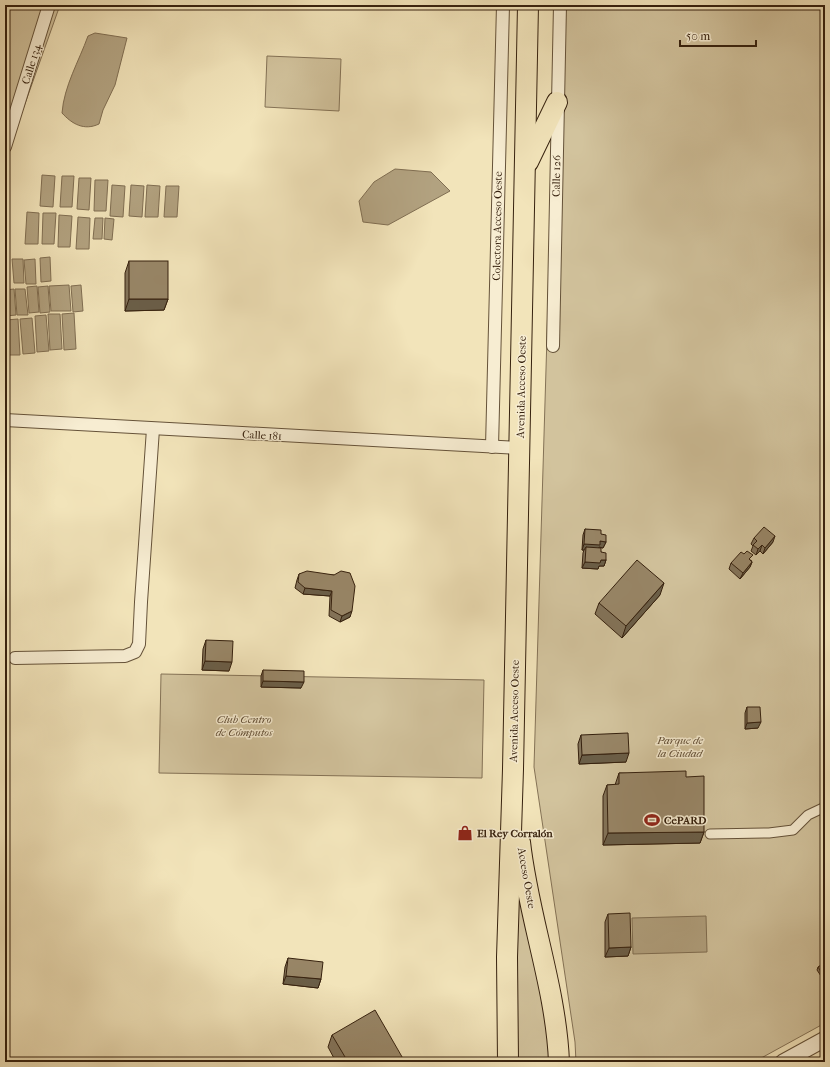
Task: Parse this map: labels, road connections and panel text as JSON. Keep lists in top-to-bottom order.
{
  "streets": {
    "highway": ["Avenida Acceso Oeste", "Acceso Oeste"],
    "street": [
      "Calle 134",
      "Calle 126",
      "Colectora Acceso Oeste",
      "Calle 181"
    ]
  },
  "crossings": [
    ["Colectora Acceso Oeste", "Calle 181"],
    ["Avenida Acceso Oeste", "Calle 181"],
    ["Avenida Acceso Oeste", "Acceso Oeste"]
  ],
  "parks": ["Club Centro de Cómputos", "Parque de la Ciudad"],
  "places": {
    "sports": ["CePARD"],
    "shop": ["El Rey Corralón"]
  },
  "scale_bar": "50 m"
}
